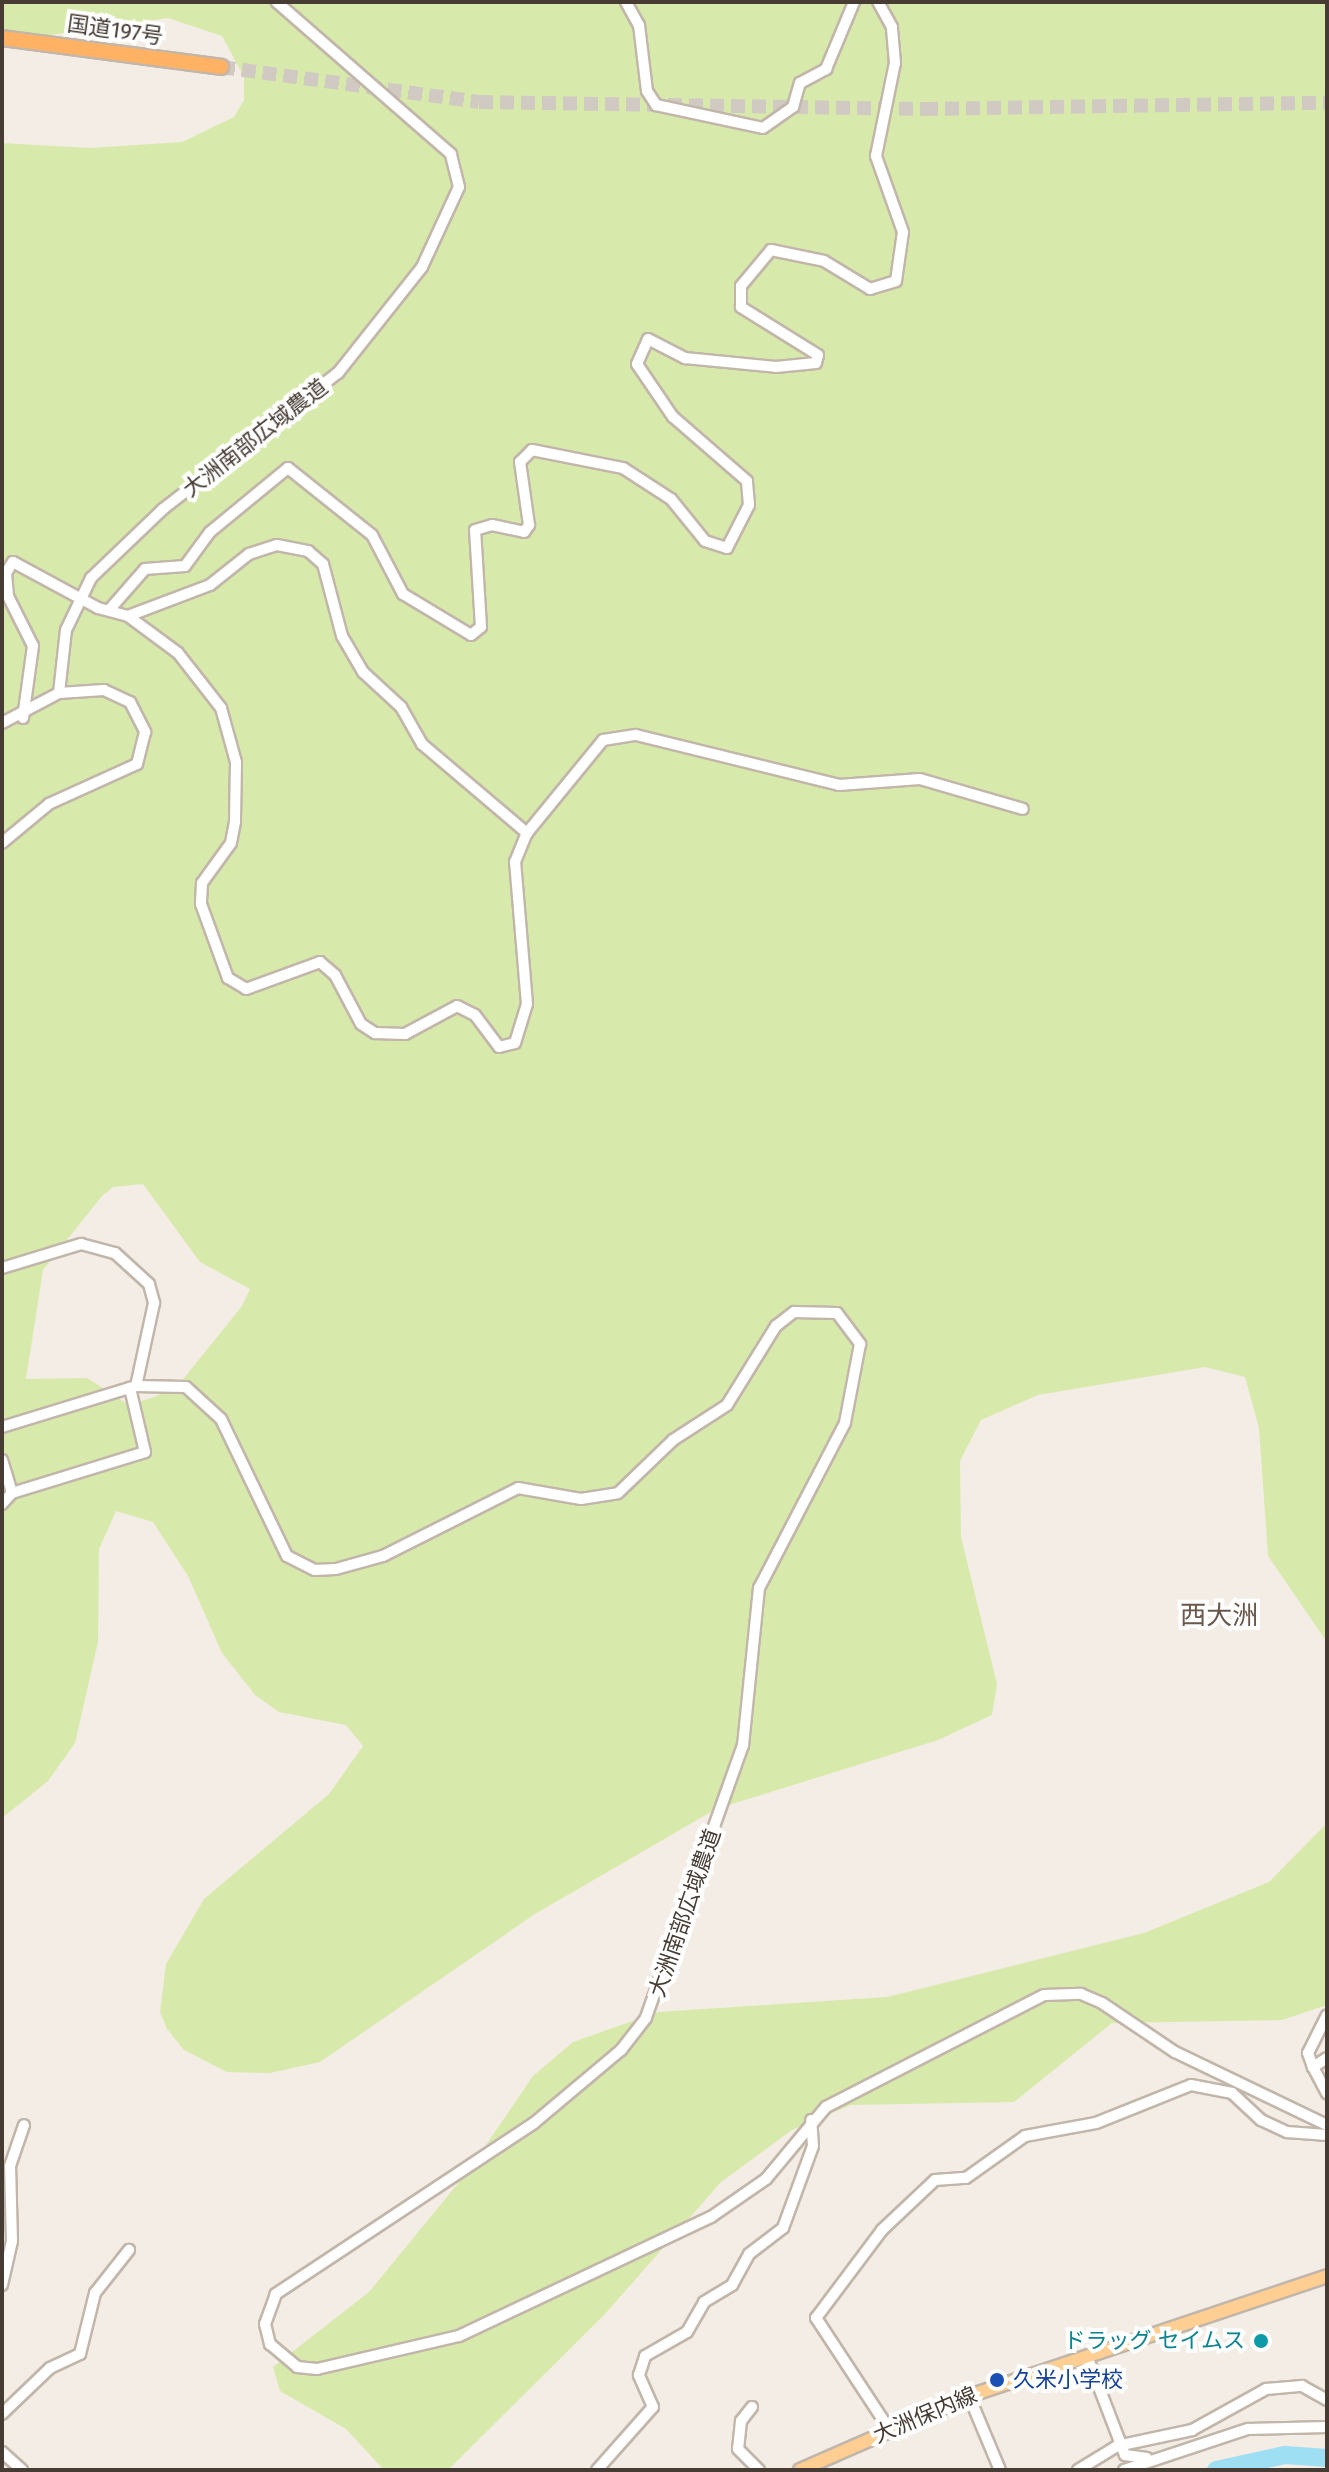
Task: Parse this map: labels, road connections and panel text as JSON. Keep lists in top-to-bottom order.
{
  "streets": {
    "highway": ["国道197号"],
    "main road": ["大洲保内線"],
    "street": ["大洲南部広域農道"]
  },
  "districts": ["西大洲"],
  "places": ["ドラッグ セイムス", "久米小学校"]
}
